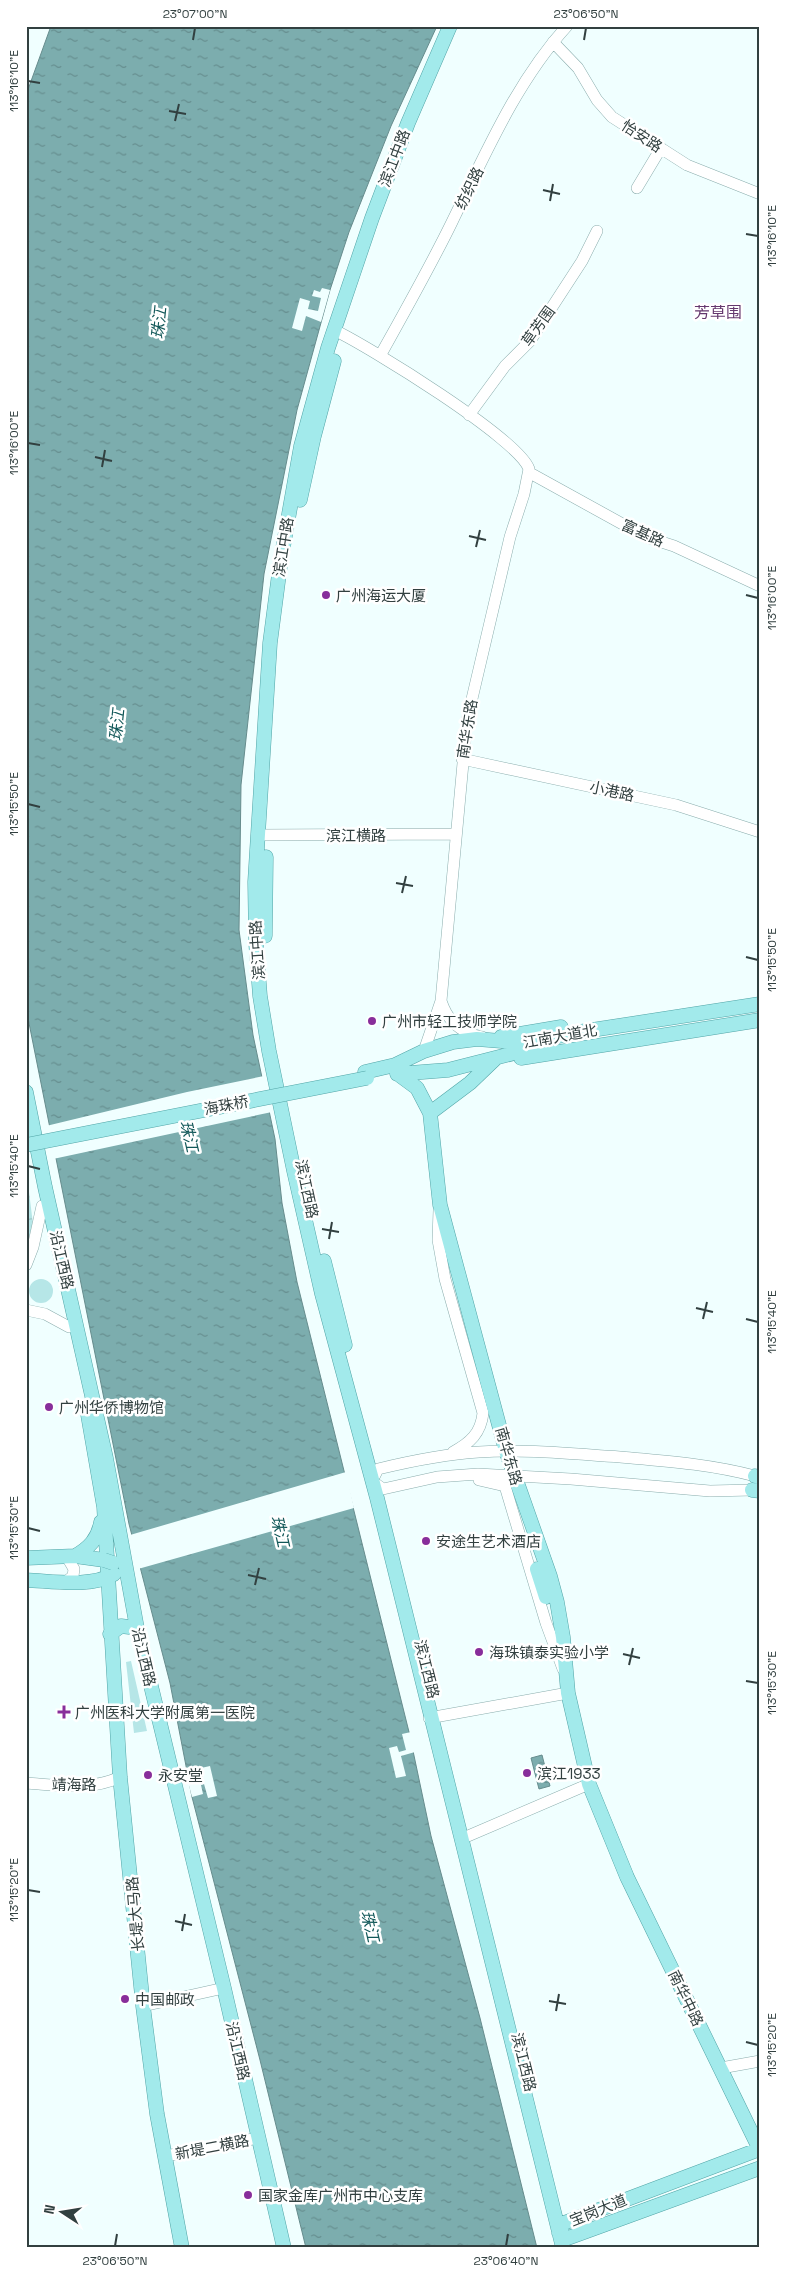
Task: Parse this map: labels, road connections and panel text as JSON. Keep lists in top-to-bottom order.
{
  "streets": {
    "main road": [
      "滨江中路",
      "南华东路",
      "江南大道北",
      "海珠桥",
      "滨江西路",
      "沿江西路",
      "长堤大马路",
      "南华中路",
      "宝岗大道"
    ],
    "street": [
      "怡安路",
      "纺织路",
      "草芳围",
      "富基路",
      "小港路",
      "滨江横路",
      "靖海路",
      "新堤二横路"
    ]
  },
  "crossings": [
    ["怡安路", "纺织路"],
    ["滨江中路", "滨江横路"],
    ["滨江中路", "滨江西路"],
    ["富基路", "南华东路"],
    ["南华东路", "小港路"],
    ["南华东路", "滨江横路"],
    ["南华东路", "江南大道北"],
    ["南华东路", "南华中路"],
    ["江南大道北", "海珠桥"],
    ["滨江西路", "宝岗大道"],
    ["沿江西路", "长堤大马路"],
    ["沿江西路", "新堤二横路"],
    ["靖海路", "长堤大马路"],
    ["长堤大马路", "新堤二横路"],
    ["南华中路", "宝岗大道"]
  ],
  "districts": ["芳草围"],
  "water": ["珠江"],
  "places": {
    "other": [
      "广州海运大厦",
      "广州市轻工技师学院",
      "广州华侨博物馆",
      "安途生艺术酒店",
      "海珠镇泰实验小学",
      "滨江1933",
      "永安堂",
      "中国邮政",
      "国家金库广州市中心支库"
    ],
    "health": ["广州医科大学附属第一医院"]
  },
  "north": "left",
  "coordinates": [
    "23°07'00\"N",
    "23°06'50\"N",
    "113°16'10\"E",
    "113°16'00\"E",
    "113°15'50\"E",
    "113°15'40\"E",
    "113°15'30\"E",
    "113°15'20\"E",
    "23°06'40\"N"
  ]
}
